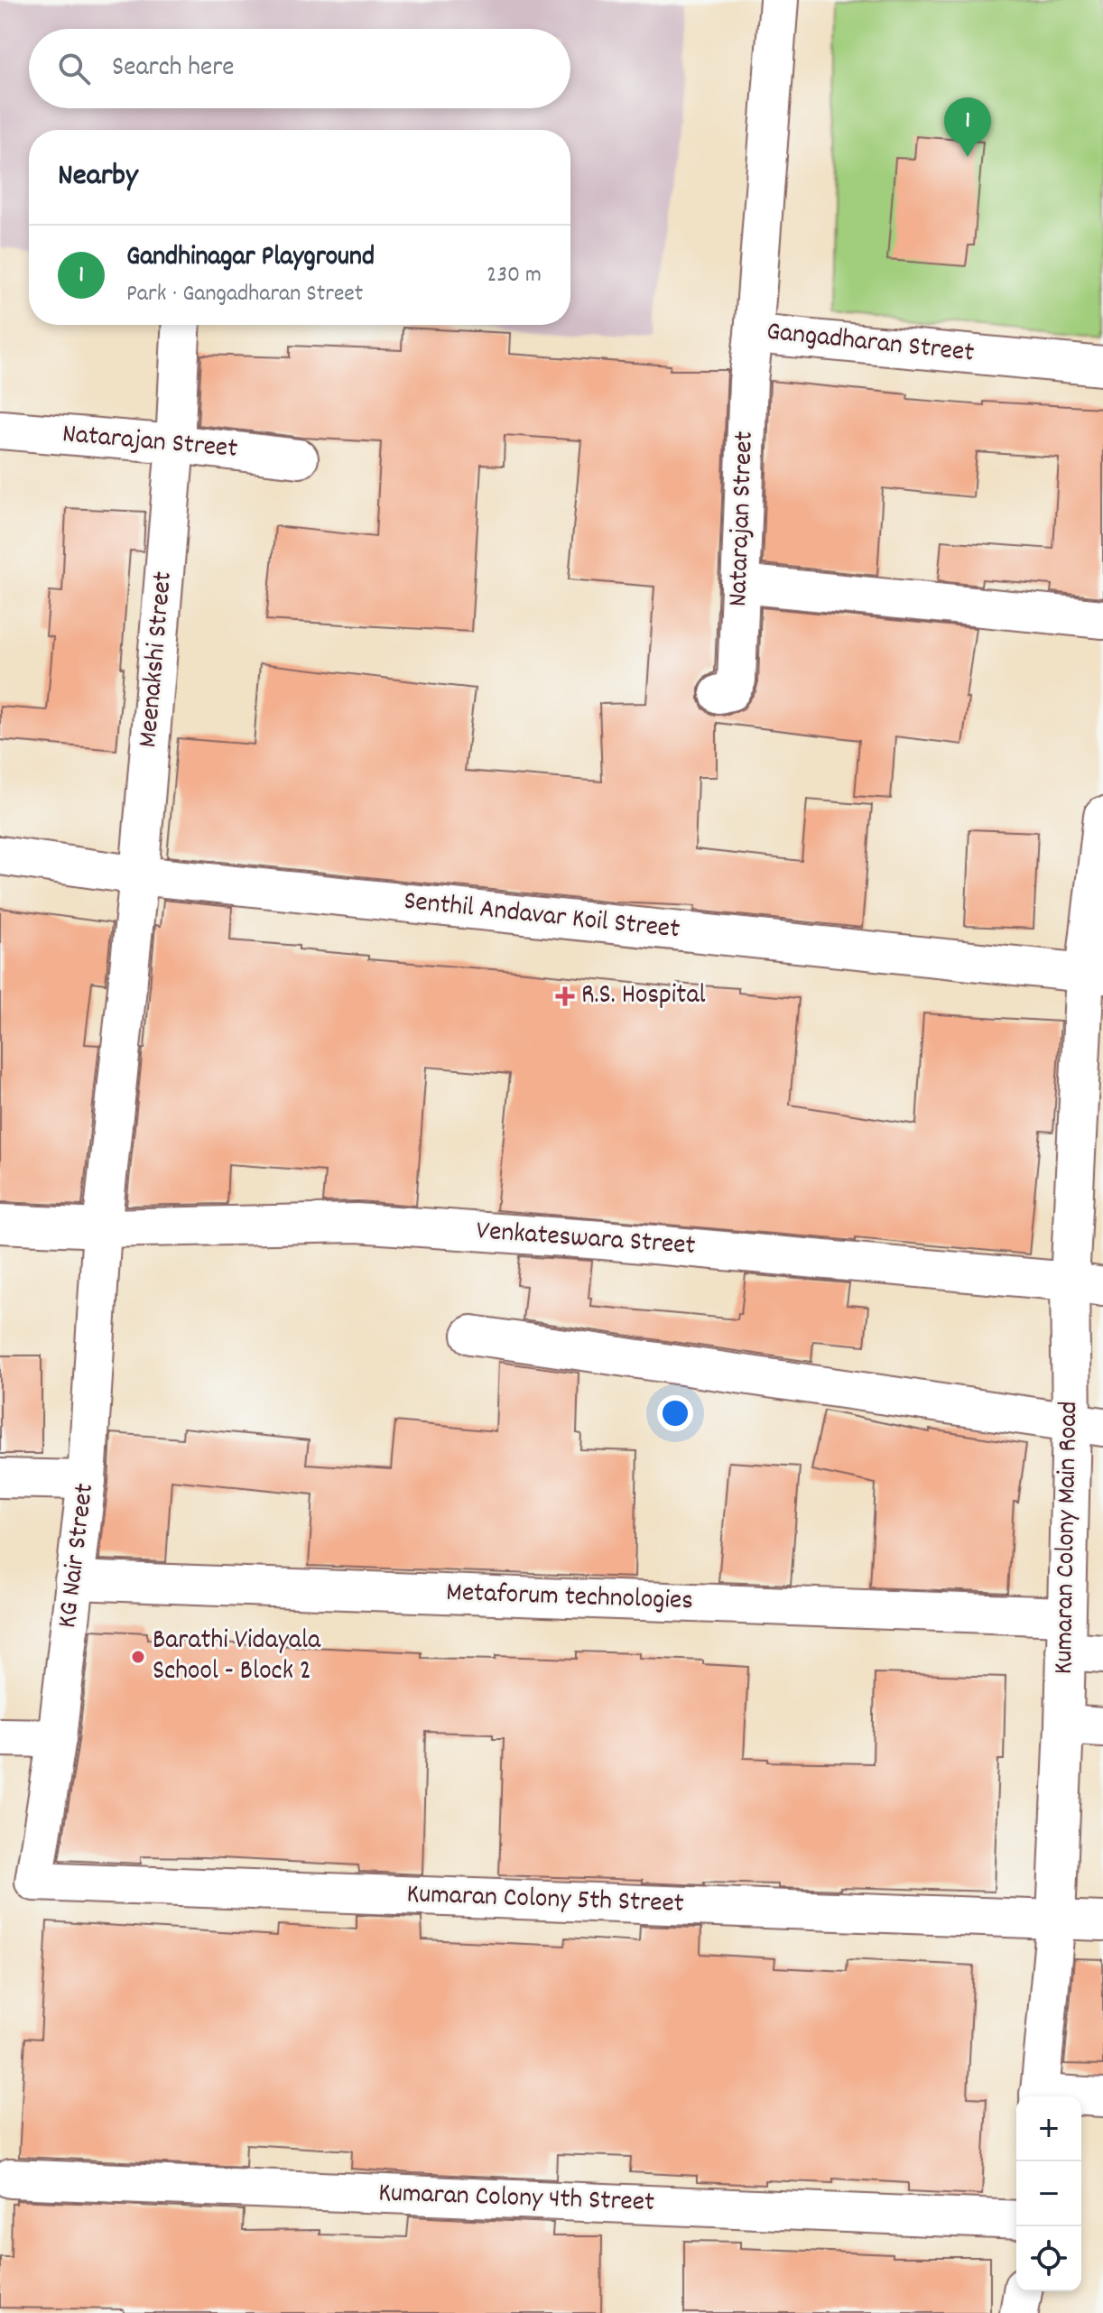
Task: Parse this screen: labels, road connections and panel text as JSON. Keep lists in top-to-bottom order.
{
  "streets": {
    "street": [
      "Gangadharan Street",
      "Natarajan Street",
      "Meenakshi Street",
      "Senthil Andavar Koil Street",
      "Venkateswara Street",
      "Kumaran Colony Main Road",
      "KG Nair Street",
      "Metaforum technologies",
      "Kumaran Colony 5th Street",
      "Kumaran Colony 4th Street"
    ]
  },
  "crossings": [
    ["Gangadharan Street", "Natarajan Street"],
    ["Natarajan Street", "Meenakshi Street"],
    ["Meenakshi Street", "Senthil Andavar Koil Street"],
    ["Meenakshi Street", "Venkateswara Street"],
    ["Meenakshi Street", "KG Nair Street"],
    ["Senthil Andavar Koil Street", "Kumaran Colony Main Road"],
    ["Venkateswara Street", "Kumaran Colony Main Road"],
    ["Venkateswara Street", "KG Nair Street"],
    ["Kumaran Colony Main Road", "Metaforum technologies"],
    ["Kumaran Colony Main Road", "Kumaran Colony 5th Street"],
    ["KG Nair Street", "Metaforum technologies"],
    ["KG Nair Street", "Kumaran Colony 5th Street"]
  ],
  "places": {
    "health": ["R.S. Hospital"],
    "other": ["Barathi Vidayala School - Block 2"]
  },
  "page": {
    "search": "Search here",
    "pins": "1",
    "heading": "Nearby",
    "list": [
      {
        "mark": "1",
        "name": "Gandhinagar Playground",
        "note": "Park · Gangadharan Street",
        "value": "230 m"
      }
    ],
    "map_buttons": ["+", "−"]
  }
}
